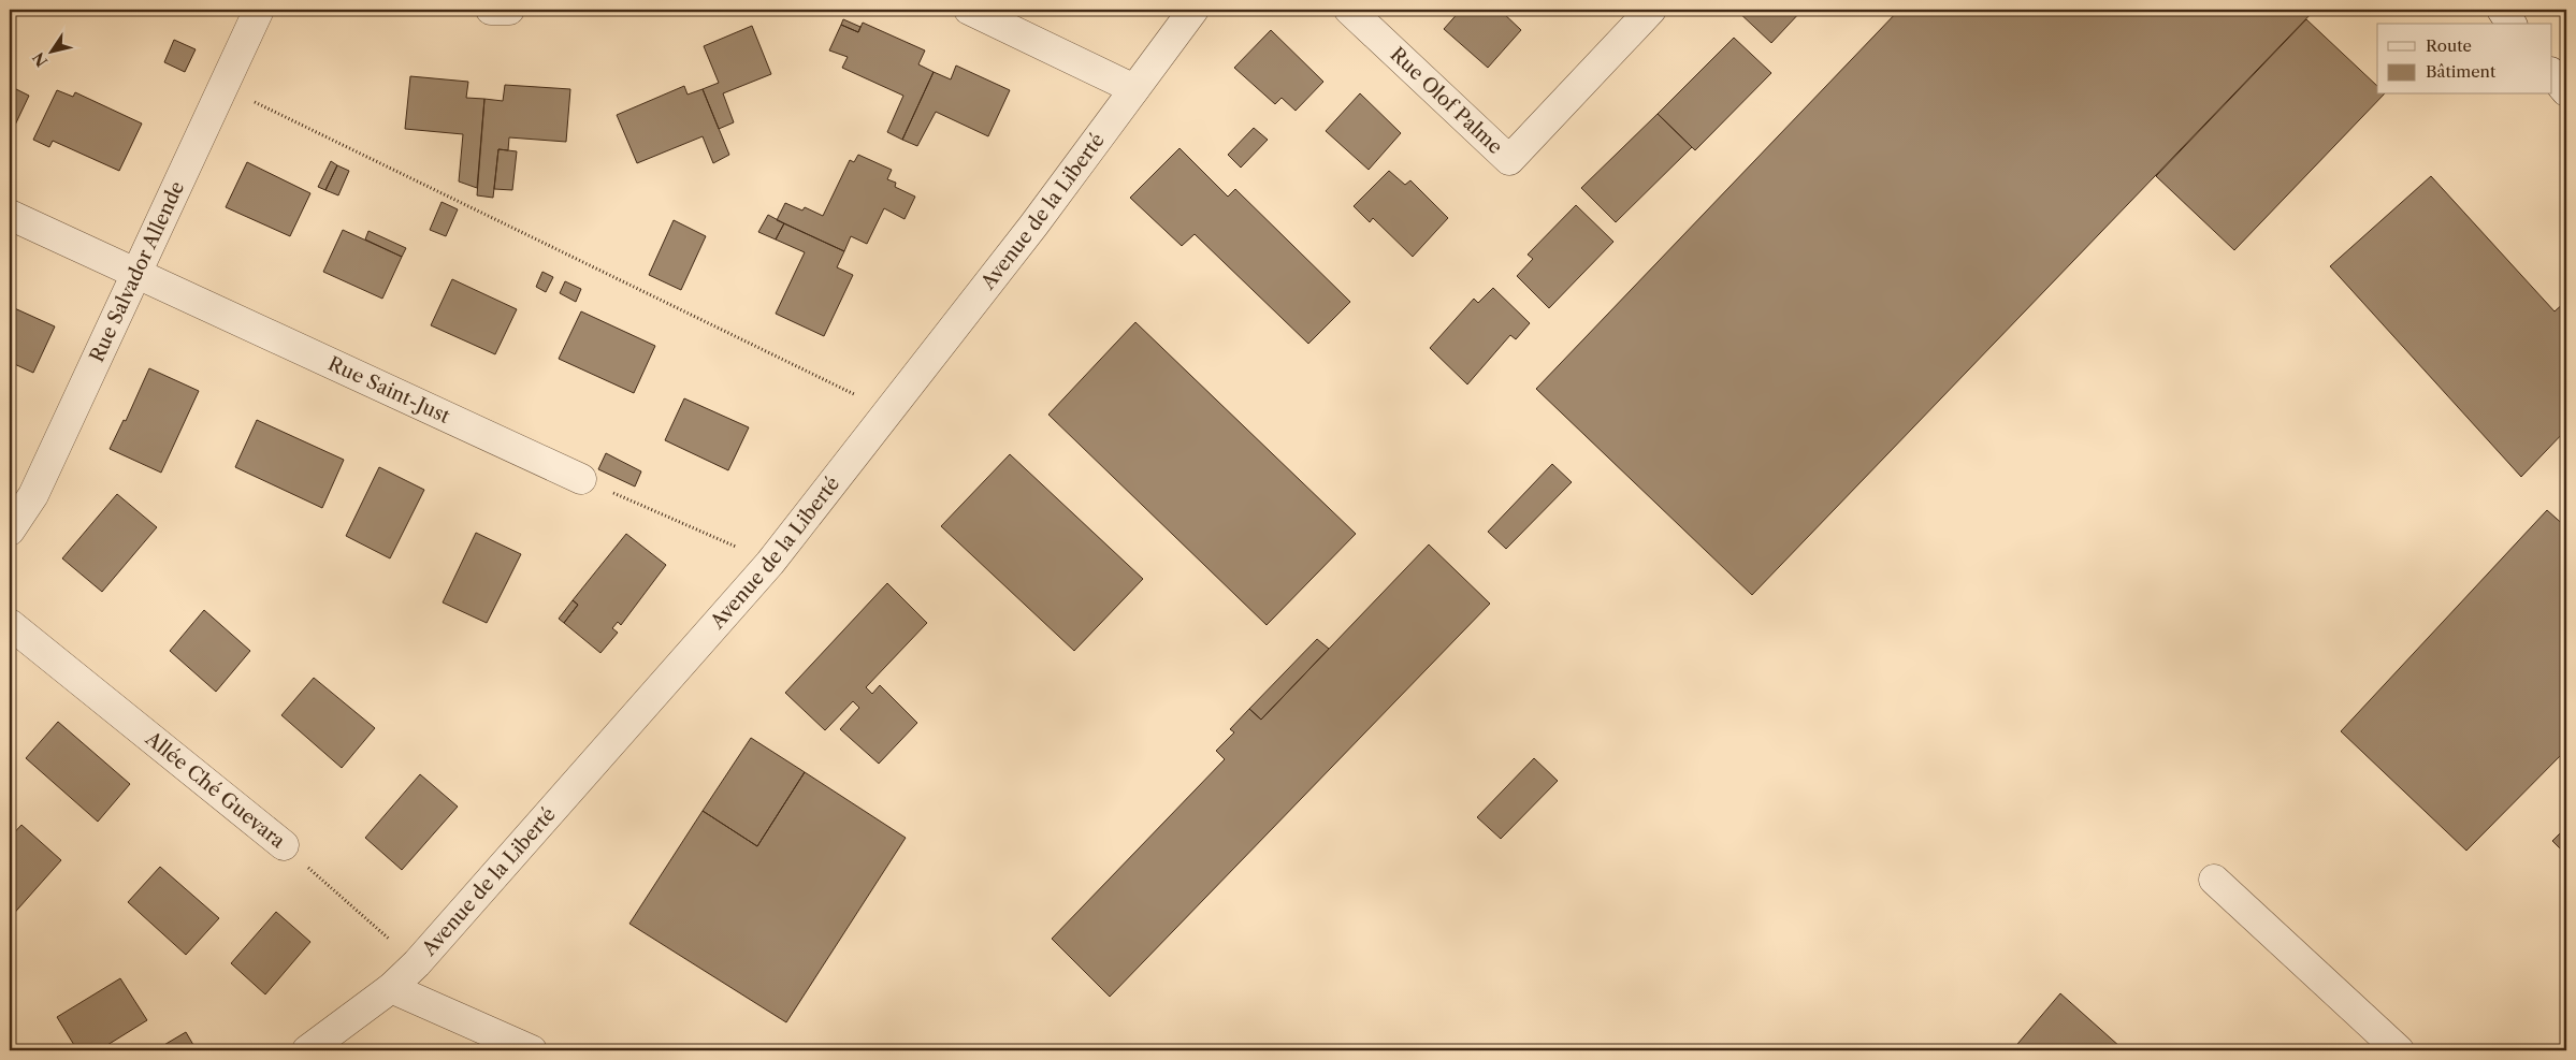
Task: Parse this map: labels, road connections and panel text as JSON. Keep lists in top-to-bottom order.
{
  "streets": {
    "street": [
      "Rue Olof Palme",
      "Avenue de la Liberté",
      "Rue Salvador Allende",
      "Rue Saint-Just",
      "Allée Ché Guevara"
    ]
  },
  "crossings": [
    ["Avenue de la Liberté", "Allée Ché Guevara"],
    ["Rue Salvador Allende", "Rue Saint-Just"]
  ],
  "legend": ["Route", "Bâtiment"],
  "north": "bottom left"
}
